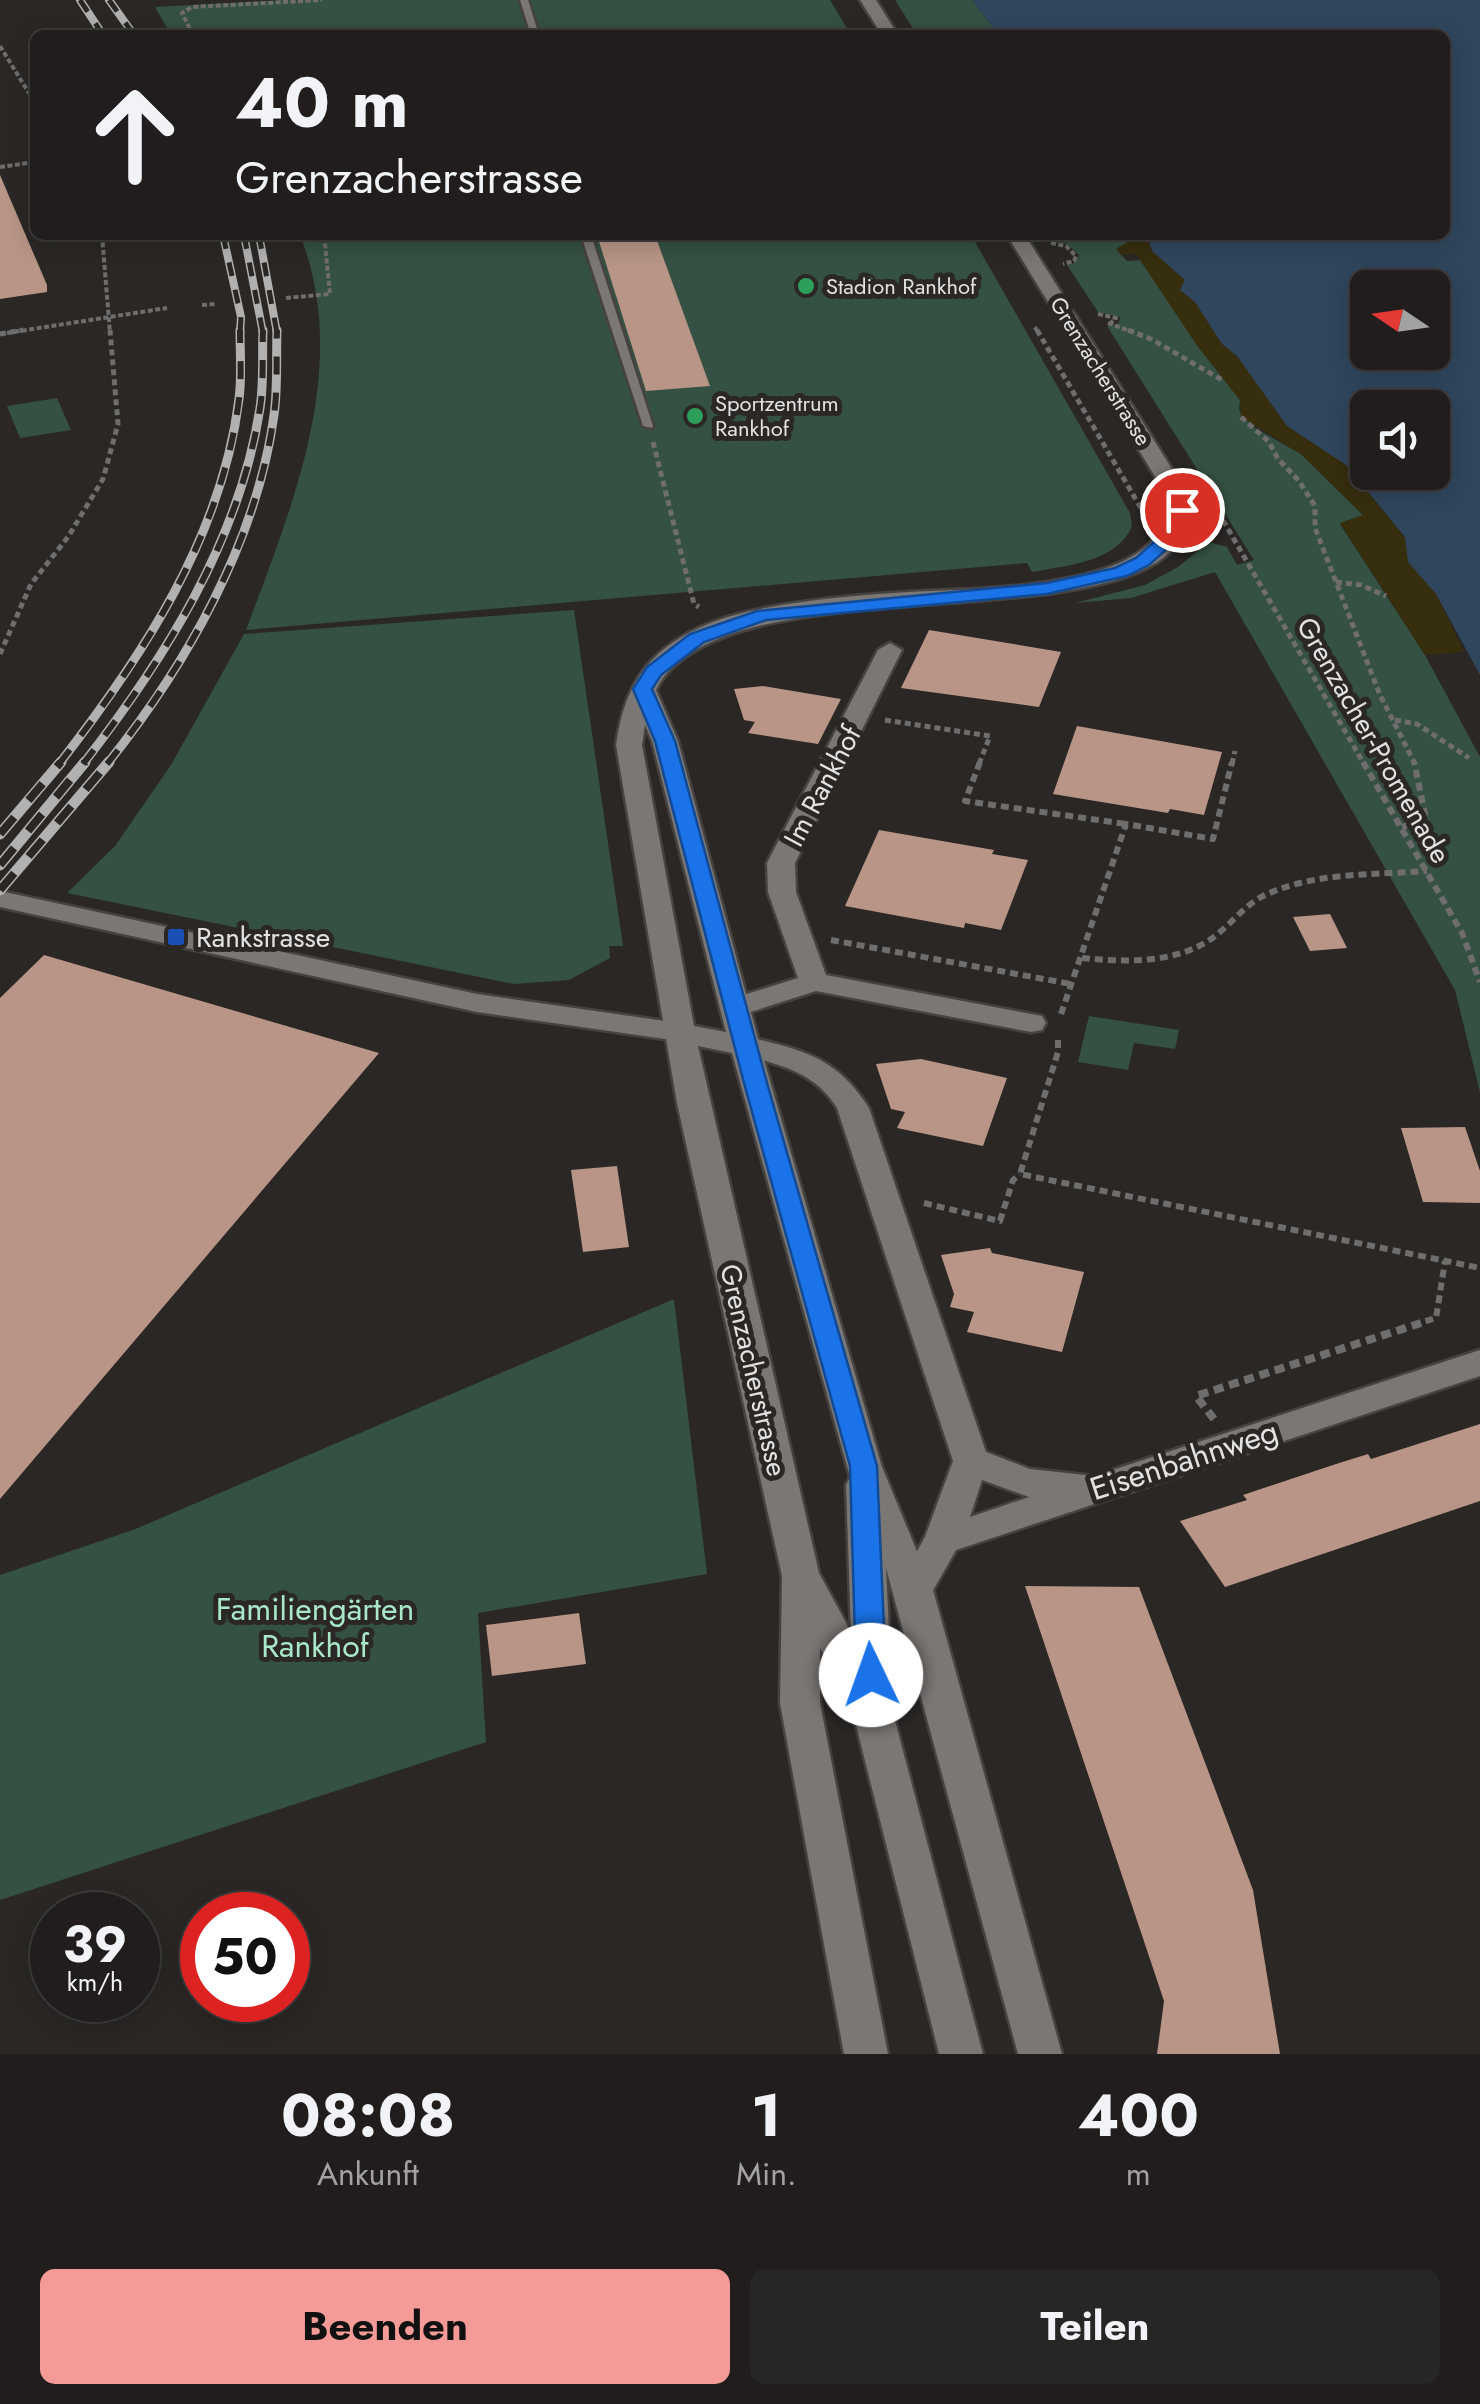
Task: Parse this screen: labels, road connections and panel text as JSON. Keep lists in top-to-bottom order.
{
  "streets": {
    "main road": ["Grenzacherstrasse", "Im Rankhof", "Eisenbahnweg"],
    "path": ["Grenzacher-Promenade"]
  },
  "parks": ["Familiengärten Rankhof"],
  "places": {
    "other": ["Stadion Rankhof", "Sportzentrum Rankhof"],
    "transit": ["Rankstrasse"]
  },
  "north": "left",
  "page": {
    "turn": ["40 m", "Grenzacherstrasse"],
    "speed": "39 km/h",
    "limit": "50",
    "eta": [
      "08:08",
      "Ankunft",
      "1",
      "Min.",
      "400",
      "m"
    ],
    "buttons": ["Beenden", "Teilen"]
  }
}
